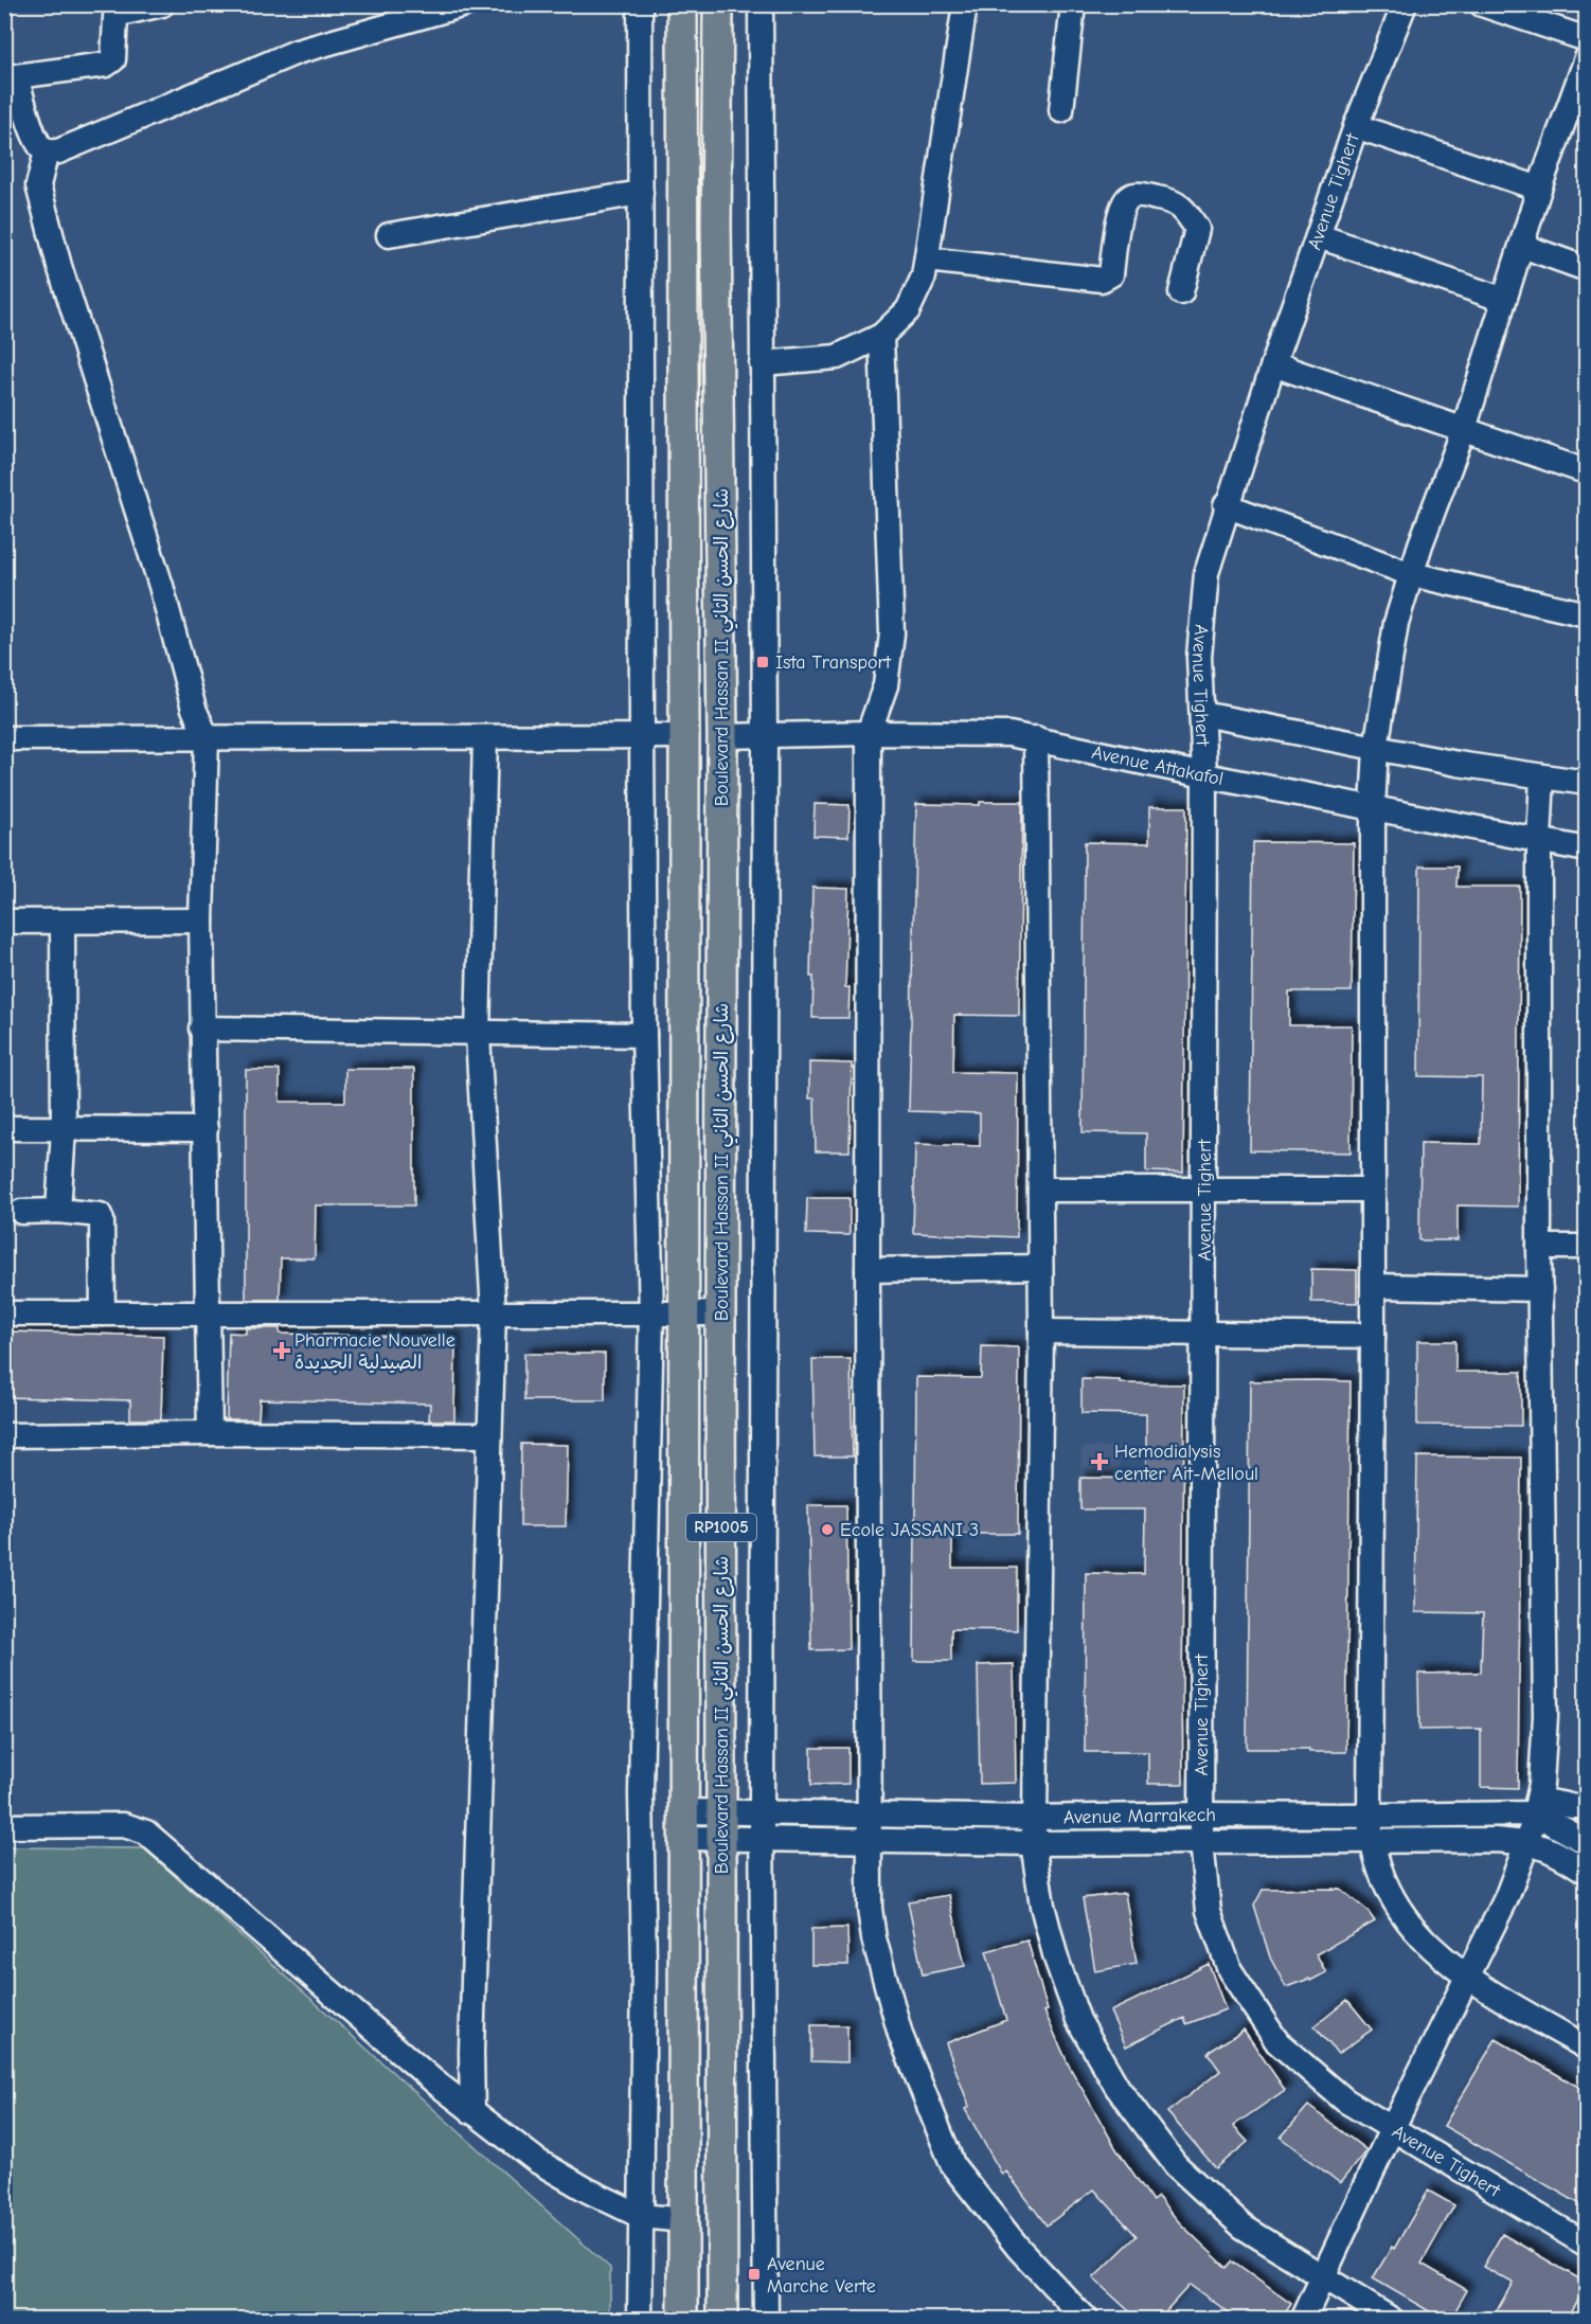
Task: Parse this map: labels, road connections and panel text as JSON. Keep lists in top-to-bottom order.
{
  "streets": {
    "main road": ["Boulevard Hassan II شارع الحسن الثاني", "RP1005"],
    "street": ["Avenue Tighert", "Avenue Attakafol", "Avenue Marrakech"]
  },
  "crossings": [
    ["Avenue Tighert", "Avenue Attakafol"],
    ["Avenue Tighert", "Avenue Marrakech"],
    ["Boulevard Hassan II شارع الحسن الثاني", "Avenue Attakafol"],
    ["Boulevard Hassan II شارع الحسن الثاني", "Avenue Marrakech"]
  ],
  "places": {
    "transit": ["Ista Transport", "Avenue Marche Verte"],
    "health": ["Pharmacie Nouvelle الصيدلية الجديدة", "Hemodialysis center Ait-Melloul"],
    "other": ["Ecole JASSANI 3"]
  }
}
